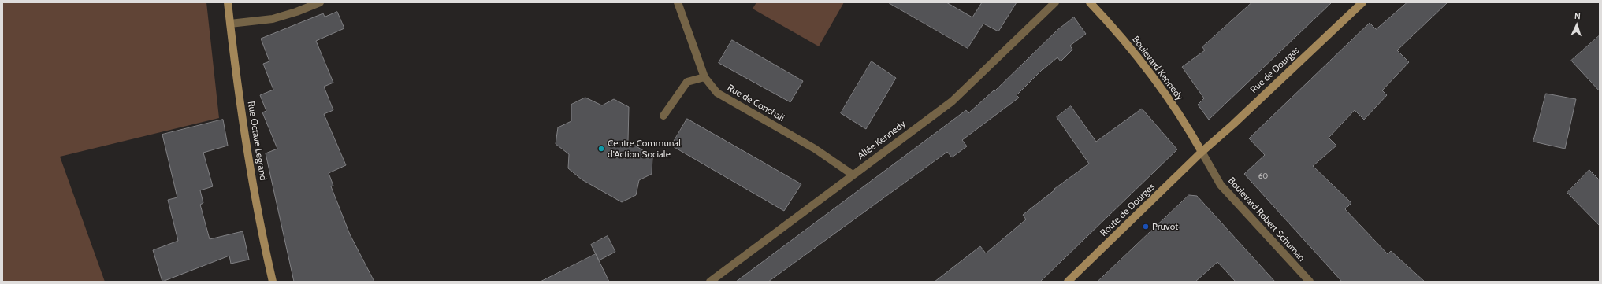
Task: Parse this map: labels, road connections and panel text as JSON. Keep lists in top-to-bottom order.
{
  "streets": {
    "main road": [
      "Boulevard Kennedy",
      "Rue de Dourges",
      "Rue Octave Legrand",
      "Route de Dourges"
    ],
    "street": ["Rue de Conchali", "Allée Kennedy", "Boulevard Robert Schuman"]
  },
  "crossings": [
    ["Boulevard Kennedy", "Rue de Dourges"],
    ["Boulevard Kennedy", "Route de Dourges"],
    ["Boulevard Kennedy", "Boulevard Robert Schuman"],
    ["Rue de Dourges", "Route de Dourges"],
    ["Rue de Dourges", "Boulevard Robert Schuman"],
    ["Rue de Conchali", "Allée Kennedy"],
    ["Route de Dourges", "Boulevard Robert Schuman"]
  ],
  "places": ["Centre Communal d'Action Sociale", "Pruvot"],
  "house_numbers": ["60"],
  "north": "top"
}
